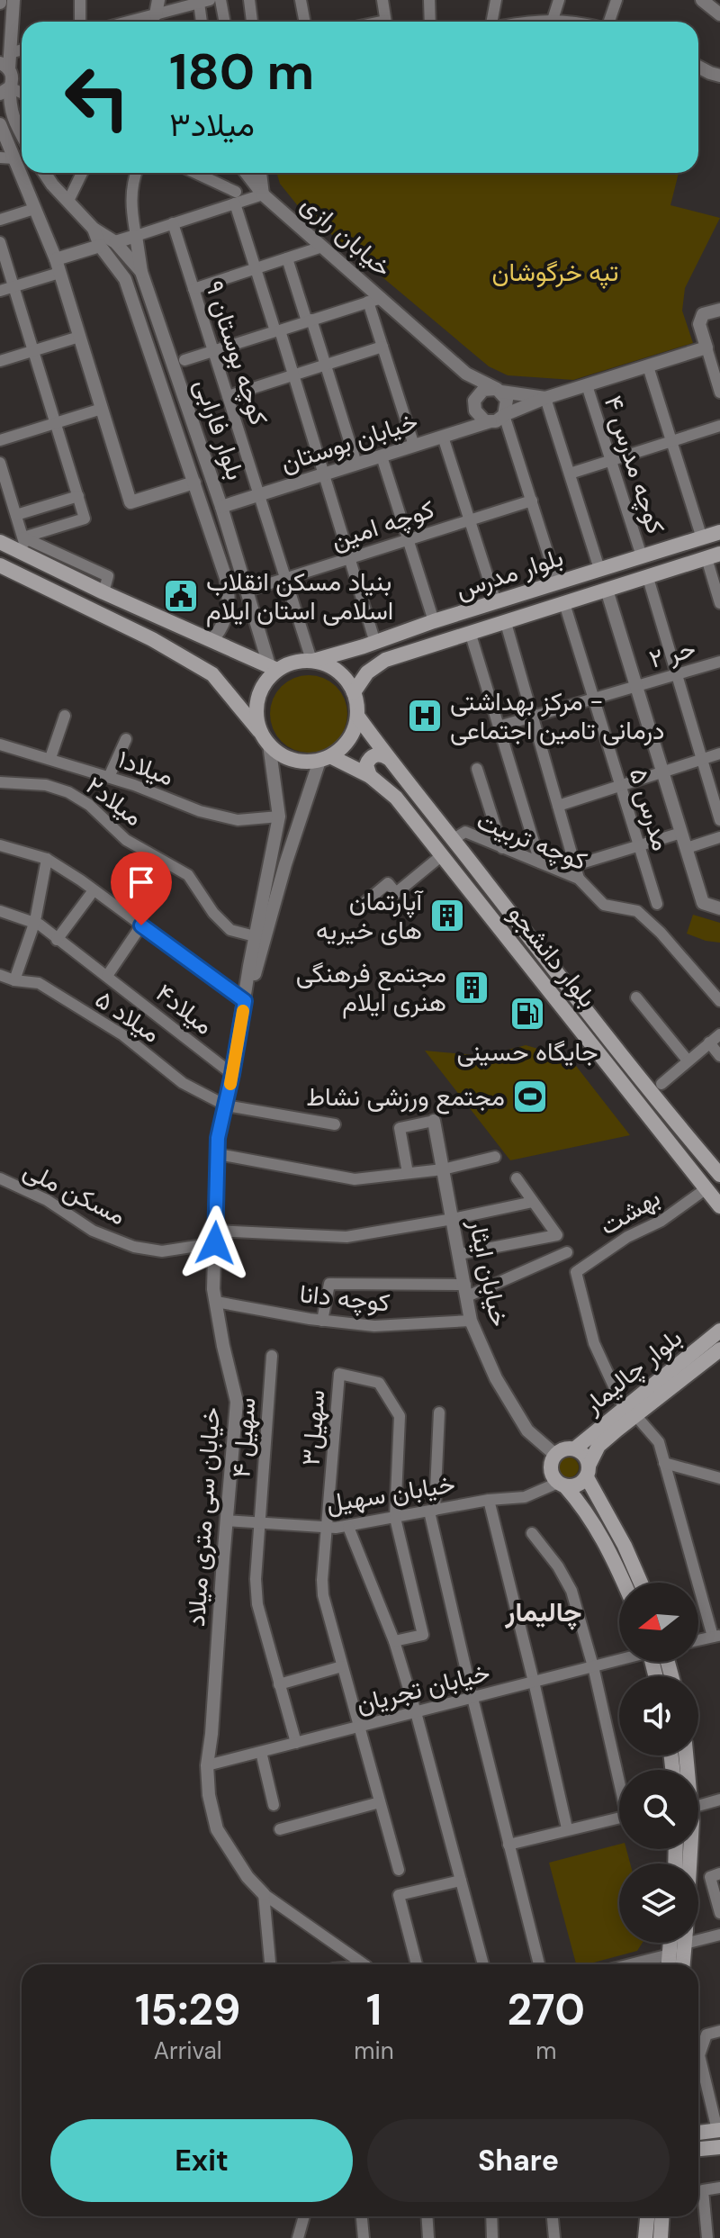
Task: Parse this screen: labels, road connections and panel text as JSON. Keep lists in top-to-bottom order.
{
  "streets": {
    "main road": ["بلوار مدرس", "بلوار دانشجو", "بلوار چالیمار"],
    "street": [
      "خیابان رازی",
      "کوچه بوستان ۹",
      "بلوار فارابی",
      "خیابان بوستان",
      "کوچه مدرس ۴",
      "کوچه امین",
      "حر ۲",
      "میلاد۱",
      "میلاد۲",
      "مدرس ۵",
      "کوچه تربیت",
      "میلاد۴",
      "میلاد ۵",
      "مسکن ملی",
      "بهشت",
      "خیابان ایثار",
      "کوچه دانا",
      "سهیل۳",
      "سهیل ۴",
      "خیابان سهیل",
      "خیابان سی متری میلاد",
      "خیابان تجریان"
    ]
  },
  "crossings": [
    ["خیابان رازی", "کوچه بوستان ۹"],
    ["خیابان رازی", "خیابان بوستان"],
    ["کوچه بوستان ۹", "بلوار فارابی"],
    ["کوچه بوستان ۹", "خیابان بوستان"],
    ["کوچه بوستان ۹", "کوچه امین"],
    ["کوچه بوستان ۹", "بلوار مدرس"],
    ["کوچه بوستان ۹", "بلوار دانشجو"],
    ["کوچه بوستان ۹", "خیابان سی متری میلاد"],
    ["بلوار فارابی", "خیابان بوستان"],
    ["بلوار فارابی", "کوچه امین"],
    ["بلوار فارابی", "بلوار مدرس"],
    ["بلوار فارابی", "بلوار دانشجو"],
    ["بلوار فارابی", "خیابان سی متری میلاد"],
    ["کوچه مدرس ۴", "بلوار مدرس"],
    ["بلوار مدرس", "مدرس ۵"],
    ["بلوار مدرس", "بلوار دانشجو"],
    ["بلوار مدرس", "خیابان سی متری میلاد"],
    ["حر ۲", "مدرس ۵"],
    ["میلاد۱", "خیابان سی متری میلاد"],
    ["میلاد۲", "خیابان سی متری میلاد"],
    ["کوچه تربیت", "بلوار دانشجو"],
    ["بلوار دانشجو", "بهشت"],
    ["بلوار دانشجو", "خیابان سی متری میلاد"],
    ["میلاد۴", "خیابان سی متری میلاد"],
    ["میلاد ۵", "خیابان سی متری میلاد"],
    ["مسکن ملی", "خیابان ایثار"],
    ["مسکن ملی", "خیابان سی متری میلاد"],
    ["بهشت", "بلوار چالیمار"],
    ["خیابان ایثار", "کوچه دانا"],
    ["خیابان ایثار", "بلوار چالیمار"],
    ["خیابان ایثار", "خیابان سهیل"],
    ["کوچه دانا", "خیابان سی متری میلاد"],
    ["بلوار چالیمار", "خیابان سهیل"],
    ["سهیل۳", "خیابان سهیل"],
    ["سهیل۳", "خیابان تجریان"],
    ["سهیل ۴", "خیابان سهیل"],
    ["سهیل ۴", "خیابان تجریان"],
    ["خیابان سهیل", "خیابان سی متری میلاد"],
    ["خیابان سی متری میلاد", "خیابان تجریان"]
  ],
  "districts": ["چالیمار"],
  "parks": ["تپه خرگوشان"],
  "places": {
    "public building": ["بنیاد مسکن انقلاب اسلامی استان ایلام"],
    "hospital": ["مرکز بهداشتی - درمانی تامین اجتماعی"],
    "building": ["آپارتمان های خیریه", "مجتمع فرهنگی هنری ایلام"],
    "fuel station": ["جایگاه حسینی"],
    "sports": ["مجتمع ورزشی نشاط"]
  },
  "north": "left",
  "page": {
    "turn": ["180 m", "میلاد۳"],
    "eta": [
      "15:29",
      "Arrival",
      "1",
      "min",
      "270",
      "m"
    ],
    "buttons": ["Exit", "Share"]
  }
}
